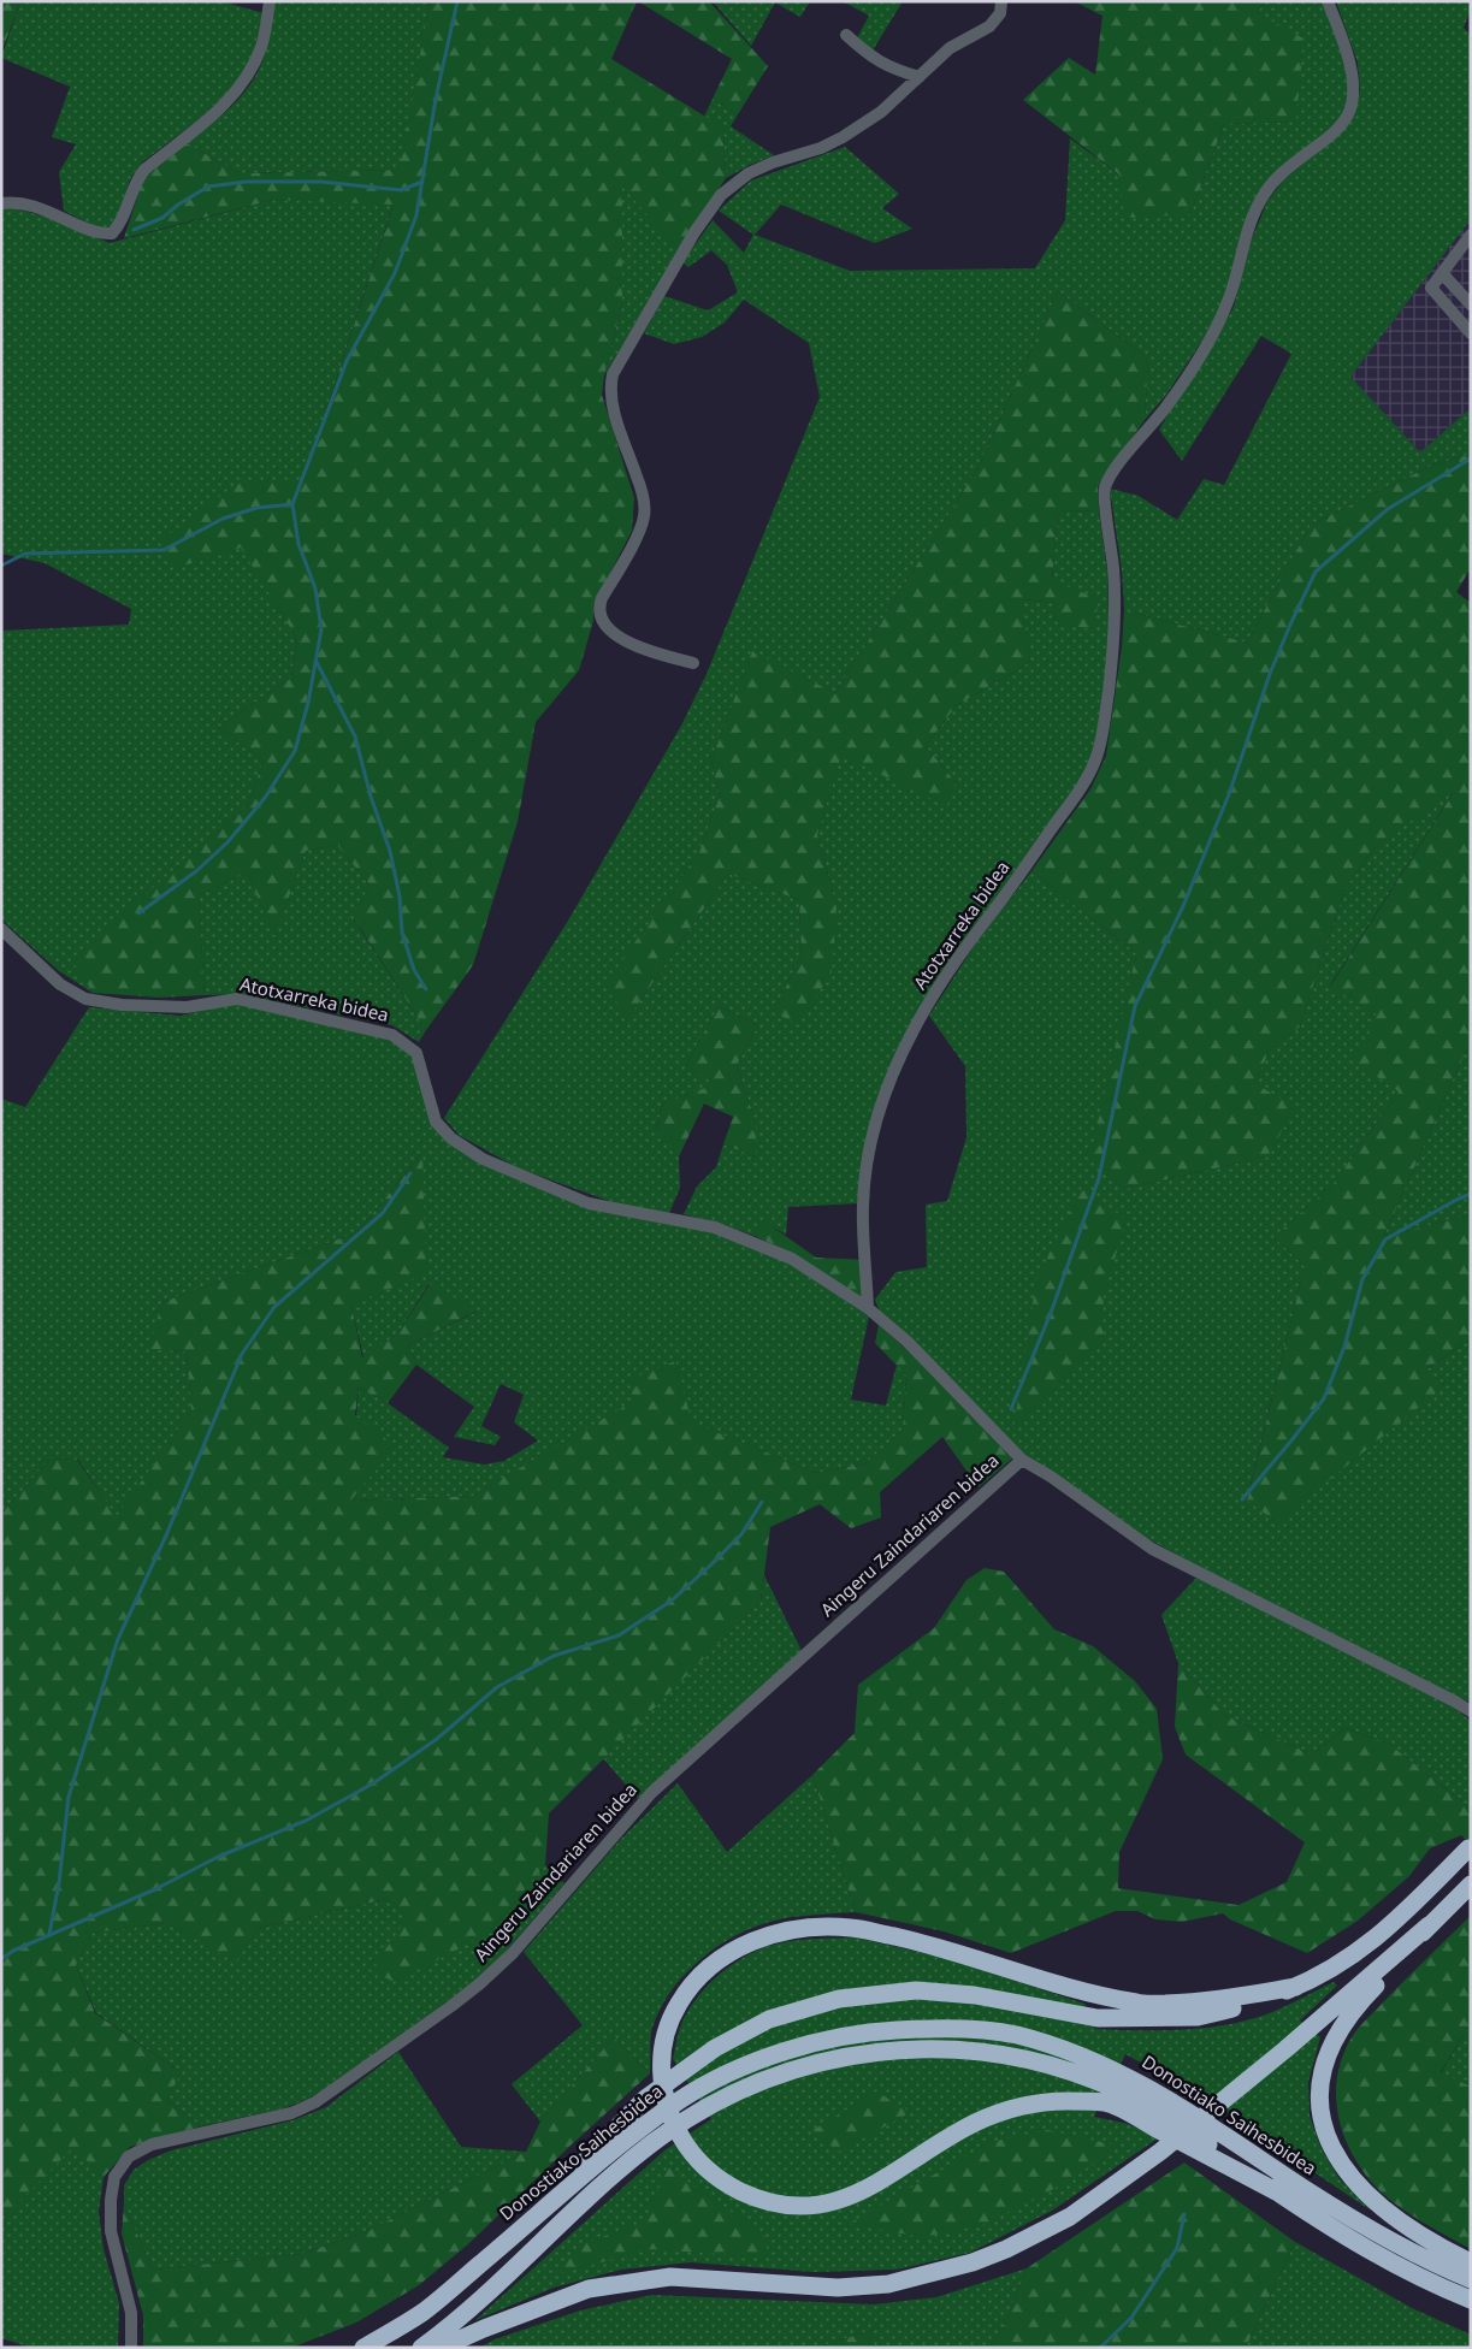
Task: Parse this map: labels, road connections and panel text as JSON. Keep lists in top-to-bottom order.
{
  "streets": {
    "highway": ["Donostiako Saihesbidea"],
    "street": ["Atotxarreka bidea", "Aingeru Zaindariaren bidea"]
  },
  "crossings": [
    ["Atotxarreka bidea", "Aingeru Zaindariaren bidea"]
  ]
}
